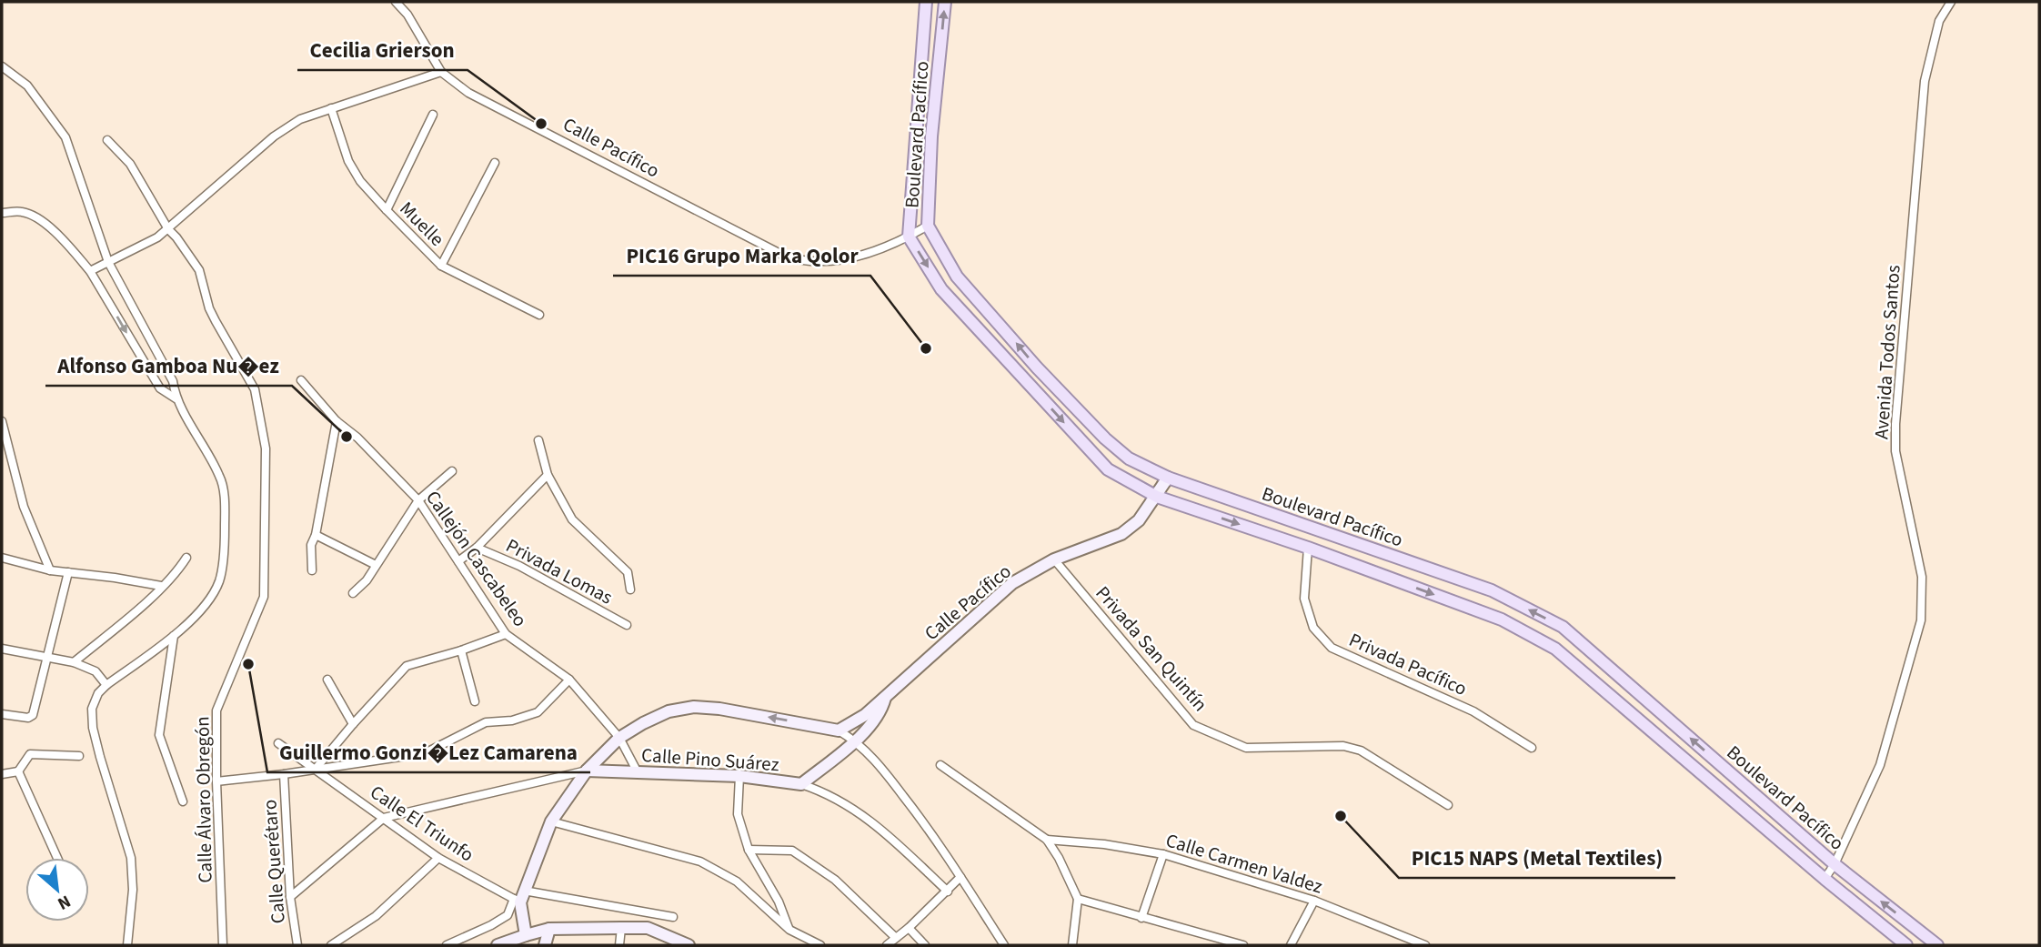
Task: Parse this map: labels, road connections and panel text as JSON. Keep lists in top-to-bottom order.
{
  "streets": {
    "main road": ["Boulevard Pacífico", "Calle Pacífico", "Calle Pino Suárez"],
    "street": [
      "Muelle",
      "Avenida Todos Santos",
      "Callejón Cascabeleo",
      "Privada Lomas",
      "Privada San Quintín",
      "Privada Pacífico",
      "Calle Álvaro Obregón",
      "Calle El Triunfo",
      "Calle Querétaro",
      "Calle Carmen Valdez"
    ]
  },
  "crossings": [
    ["Boulevard Pacífico", "Calle Pacífico"],
    ["Boulevard Pacífico", "Avenida Todos Santos"],
    ["Boulevard Pacífico", "Privada Pacífico"],
    ["Calle Pacífico", "Privada San Quintín"],
    ["Calle Pacífico", "Calle Pino Suárez"],
    ["Callejón Cascabeleo", "Calle Pino Suárez"]
  ],
  "places": [
    "Cecilia Grierson",
    "PIC16 Grupo Marka Qolor",
    "Alfonso Gamboa Nu�ez",
    "Guillermo Gonzi�Lez Camarena",
    "PIC15 NAPS (Metal Textiles)"
  ],
  "north": "bottom right"
}
